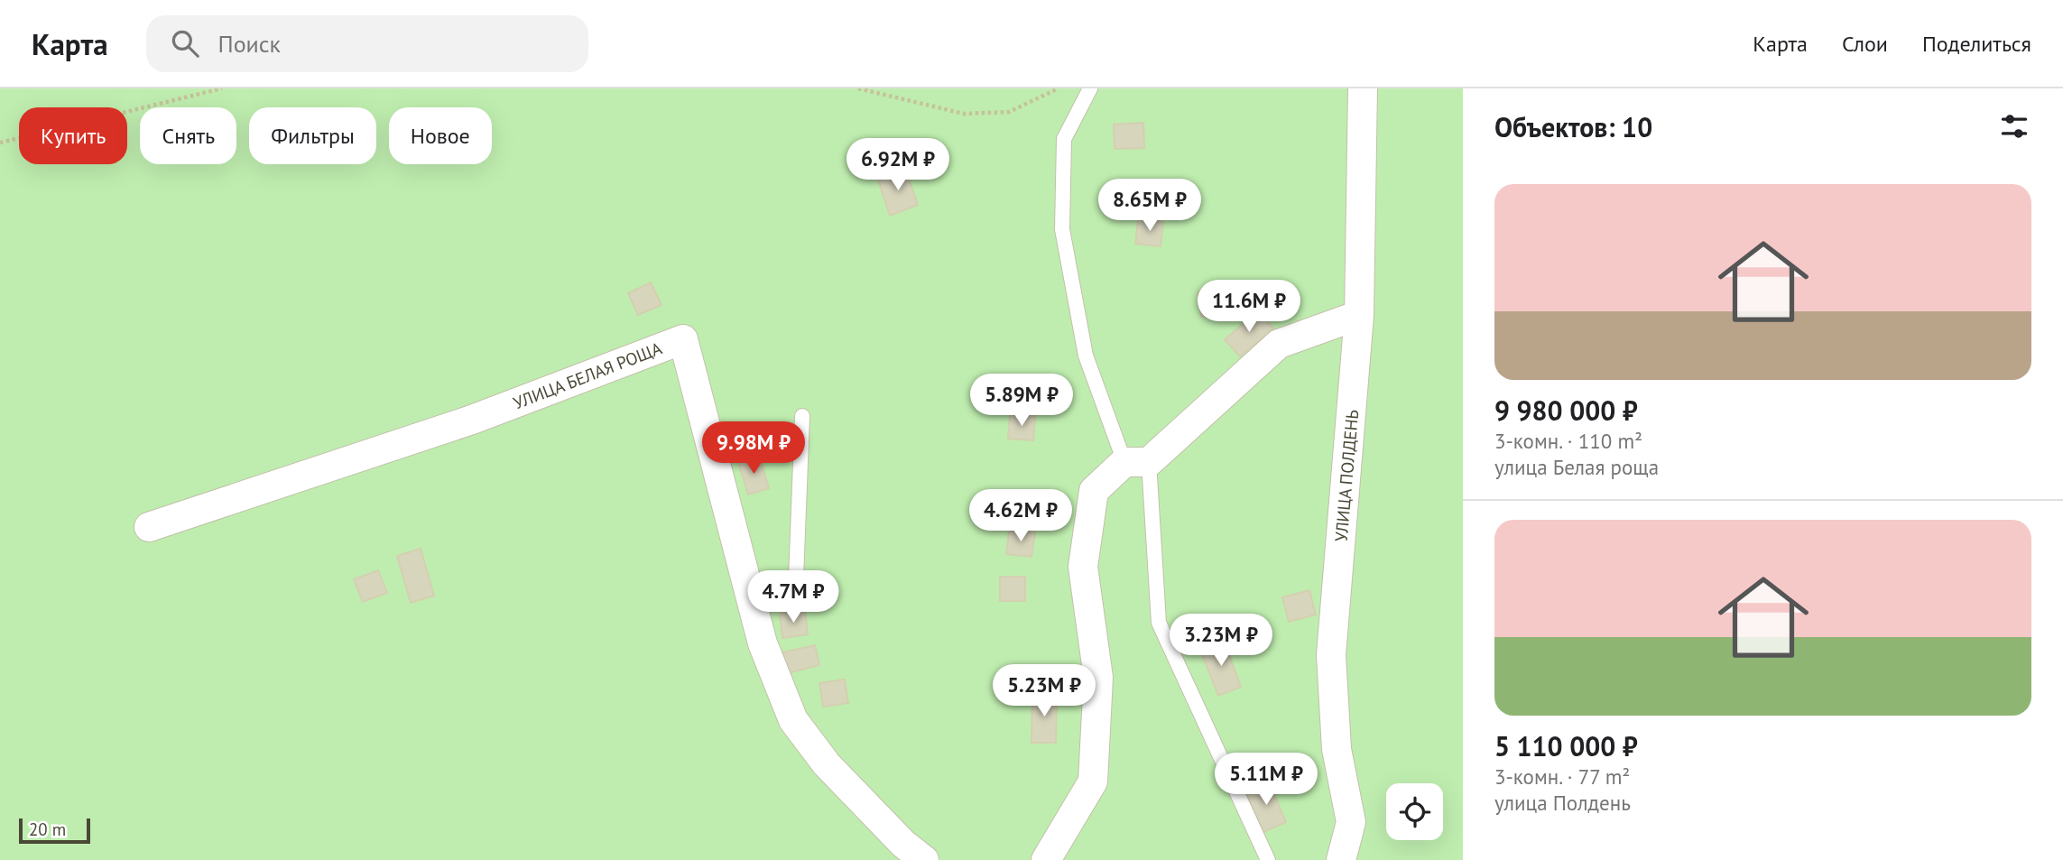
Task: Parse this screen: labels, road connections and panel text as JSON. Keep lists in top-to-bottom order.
{
  "streets": {
    "street": ["УЛИЦА БЕЛАЯ РОЩА", "УЛИЦА ПОЛДЕНЬ"]
  },
  "scale_bar": "20 m",
  "page": {
    "header": "Карта",
    "search": "Поиск",
    "nav": ["Карта", "Слои", "Поделиться"],
    "heading": "Объектов: 10",
    "chip": [
      "Купить",
      "Снять",
      "Фильтры",
      "Новое"
    ],
    "price": [
      "6.92M ₽",
      "8.65M ₽",
      "11.6M ₽",
      "5.89M ₽",
      "9.98M ₽",
      "4.62M ₽",
      "4.7M ₽",
      "3.23M ₽",
      "5.23M ₽",
      "5.11M ₽"
    ],
    "list": [
      {
        "name": "9 980 000 ₽",
        "note": "3-комн. · 110 m² · улица Белая роща"
      },
      {
        "name": "5 110 000 ₽",
        "note": "3-комн. · 77 m² · улица Полдень"
      }
    ],
    "scale": "20 m"
  }
}
